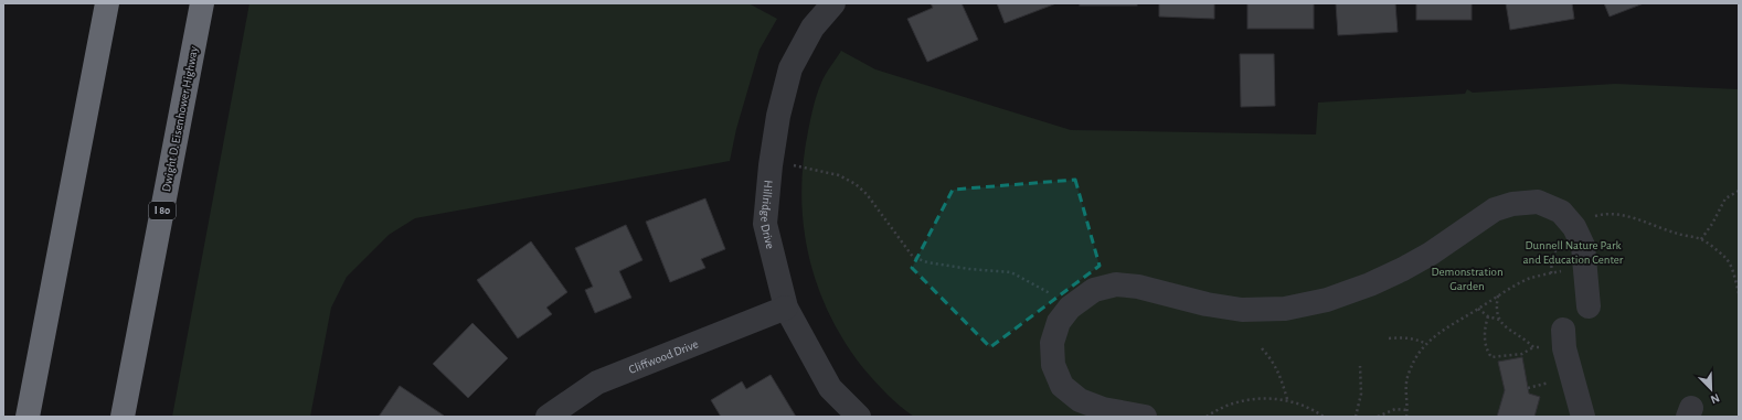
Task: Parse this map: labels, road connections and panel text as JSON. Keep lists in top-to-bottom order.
{
  "streets": {
    "highway": ["Dwight D. Eisenhower Highway", "I 80"],
    "street": ["Hillridge Drive", "Cliffwood Drive"]
  },
  "crossings": [
    ["Hillridge Drive", "Cliffwood Drive"]
  ],
  "parks": ["Dunnell Nature Park and Education Center", "Demonstration Garden"],
  "north": "bottom right"
}
